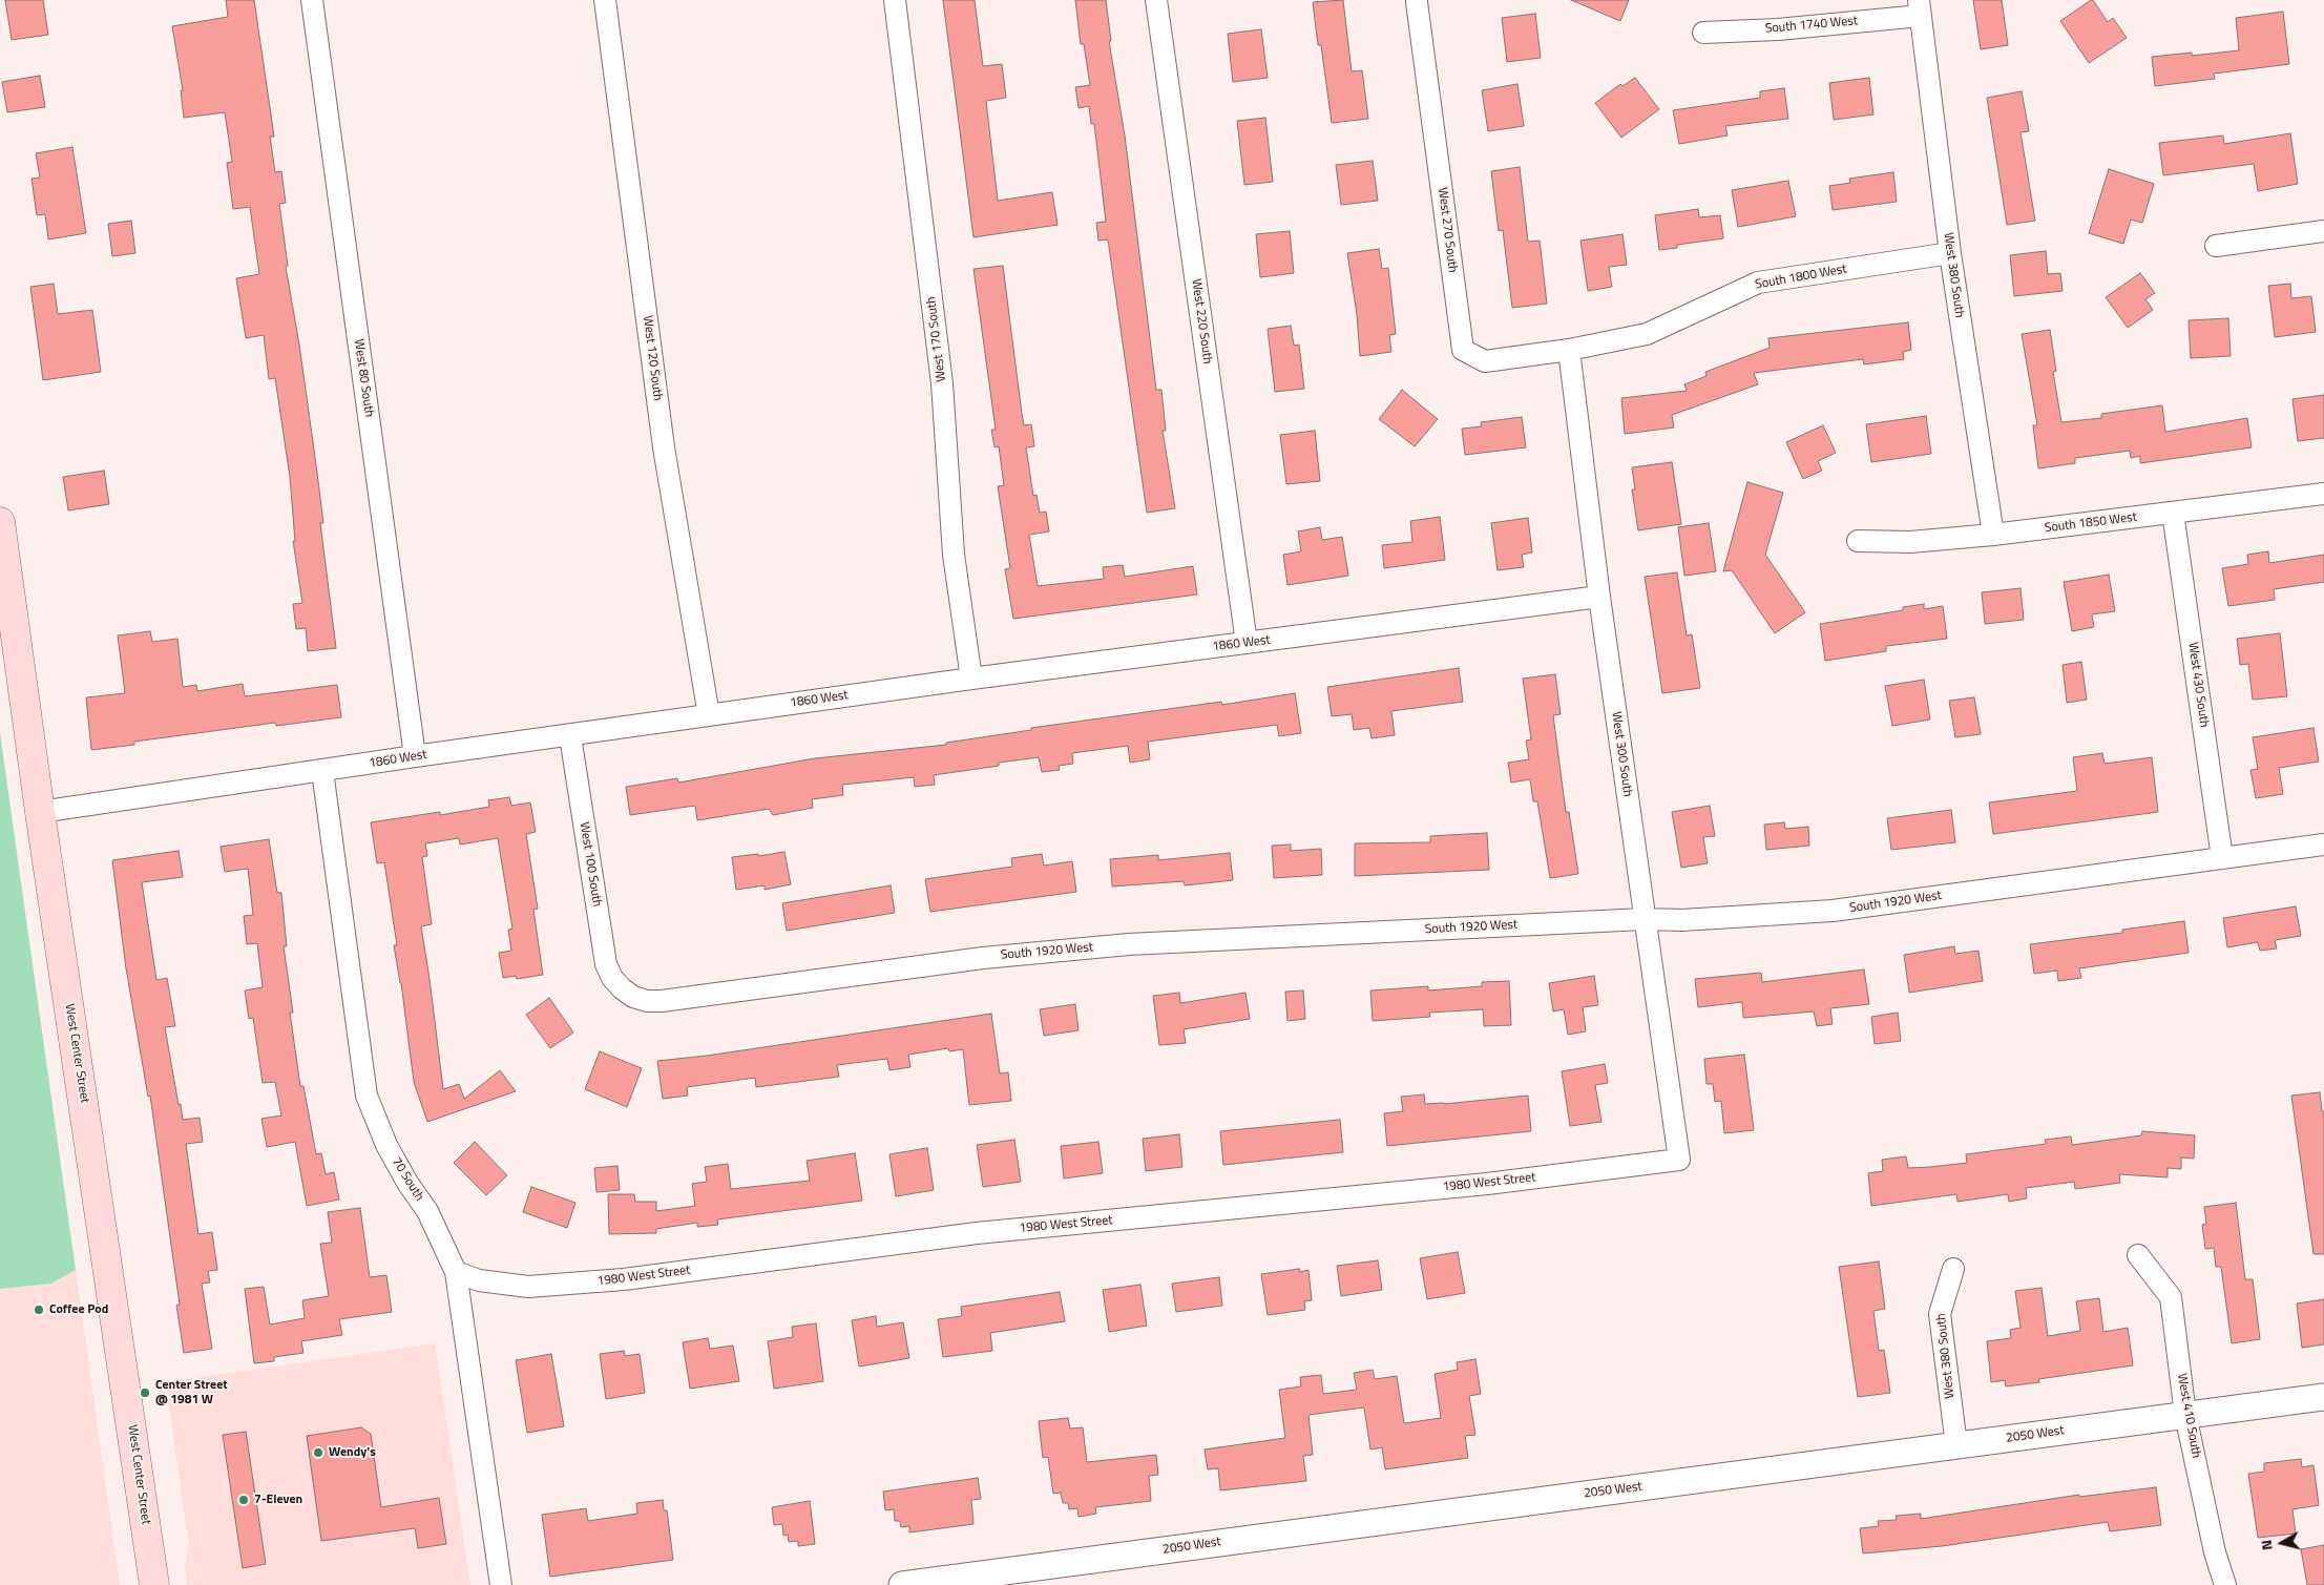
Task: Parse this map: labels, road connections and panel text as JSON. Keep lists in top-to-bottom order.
{
  "streets": {
    "main road": ["West Center Street"],
    "street": [
      "South 1740 West",
      "West 270 South",
      "West 380 South",
      "South 1800 West",
      "West 220 South",
      "West 170 South",
      "West 120 South",
      "West 80 South",
      "South 1850 West",
      "1860 West",
      "West 430 South",
      "West 300 South",
      "West 100 South",
      "South 1920 West",
      "70 South",
      "1980 West Street",
      "West 410 South",
      "2050 West"
    ]
  },
  "crossings": [
    ["South 1740 West", "West 380 South"],
    ["West 270 South", "South 1800 West"],
    ["West 270 South", "West 300 South"],
    ["West 380 South", "South 1800 West"],
    ["West 380 South", "South 1850 West"],
    ["West 380 South", "2050 West"],
    ["South 1800 West", "West 300 South"],
    ["West 220 South", "1860 West"],
    ["West 170 South", "1860 West"],
    ["West 120 South", "1860 West"],
    ["West 80 South", "1860 West"],
    ["South 1850 West", "West 430 South"],
    ["1860 West", "West 300 South"],
    ["1860 West", "West 100 South"],
    ["1860 West", "West Center Street"],
    ["1860 West", "70 South"],
    ["West 430 South", "South 1920 West"],
    ["West 300 South", "South 1920 West"],
    ["West 300 South", "1980 West Street"],
    ["West 100 South", "South 1920 West"],
    ["70 South", "1980 West Street"],
    ["West 410 South", "2050 West"]
  ],
  "places": [
    "Coffee Pod",
    "Center Street @ 1981 W",
    "Wendy's",
    "7-Eleven"
  ],
  "north": "left"
}
